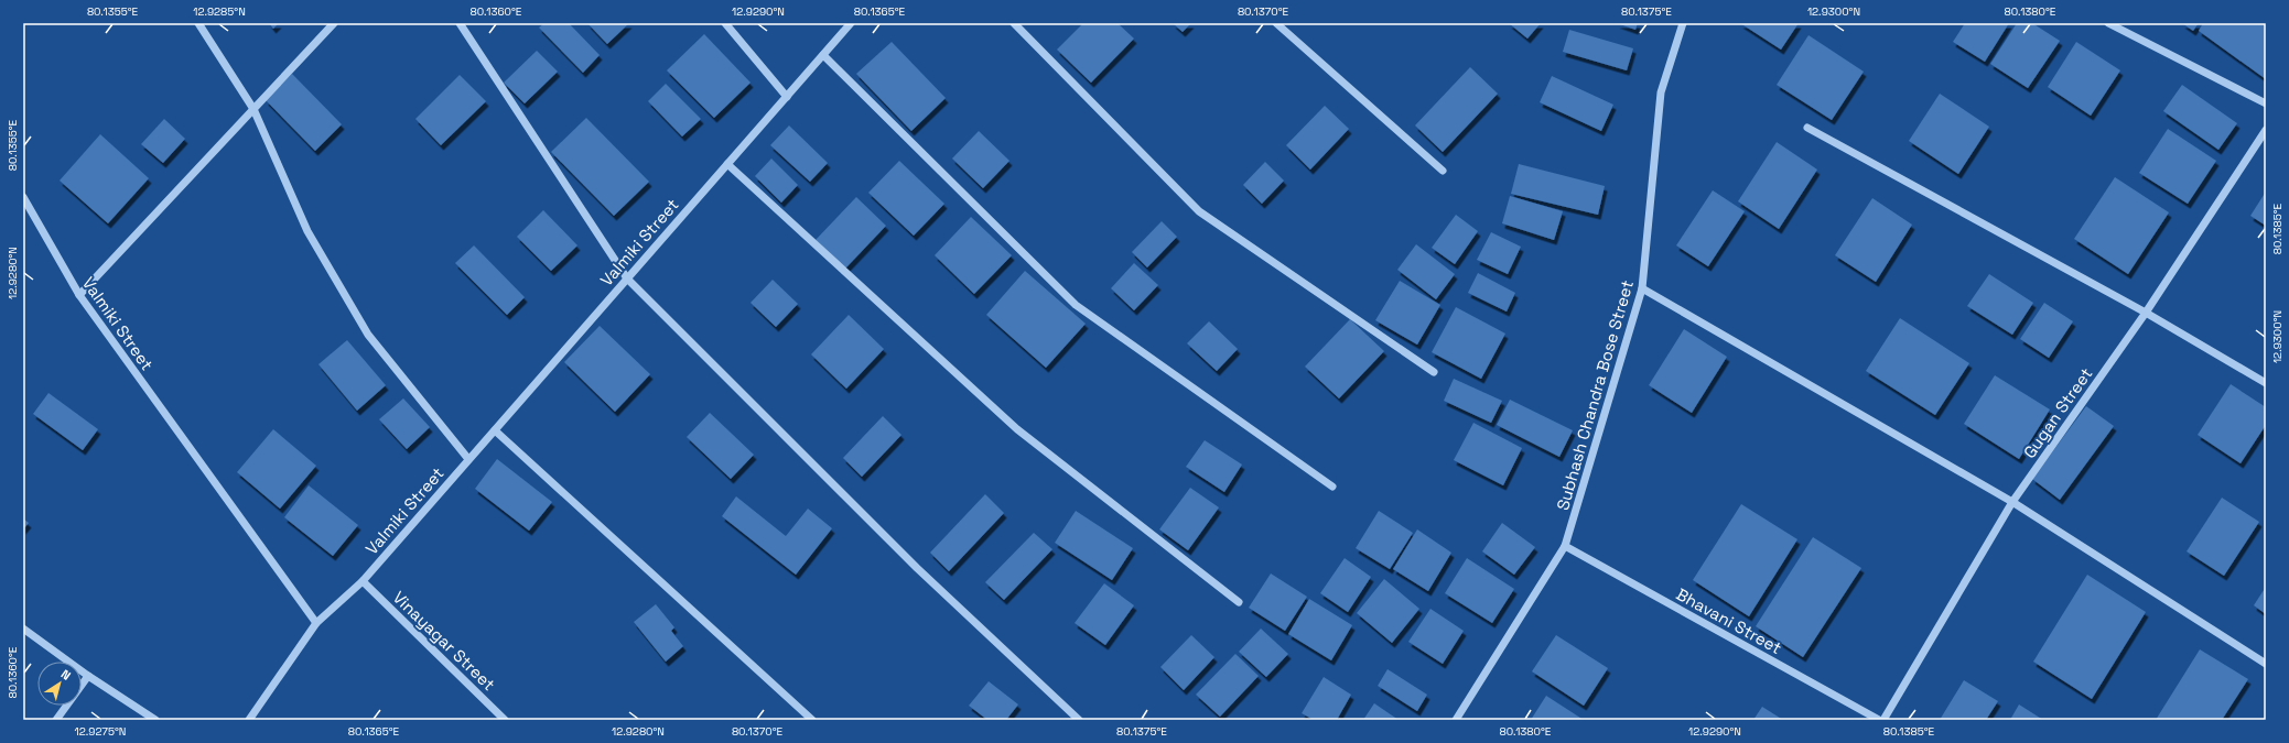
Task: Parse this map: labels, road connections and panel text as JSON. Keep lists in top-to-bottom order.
{
  "streets": {
    "street": [
      "Valmiki Street",
      "Subhash Chandra Bose Street",
      "Gugan Street",
      "Bhavani Street",
      "Vinayagar Street"
    ]
  },
  "crossings": [
    ["Valmiki Street", "Vinayagar Street"],
    ["Subhash Chandra Bose Street", "Bhavani Street"]
  ],
  "north": "top right",
  "coordinates": [
    "80.1355°E",
    "12.9285°N",
    "80.1360°E",
    "12.9290°N",
    "80.1365°E",
    "80.1370°E",
    "80.1375°E",
    "12.9300°N",
    "80.1380°E",
    "80.1385°E",
    "12.9280°N",
    "12.9275°N"
  ]
}
